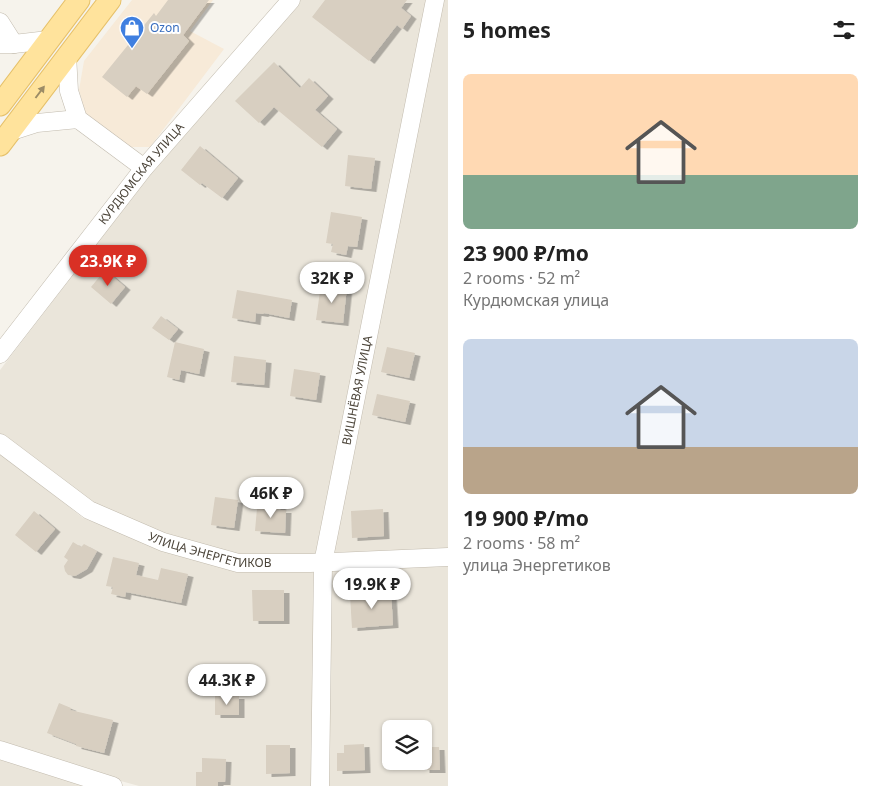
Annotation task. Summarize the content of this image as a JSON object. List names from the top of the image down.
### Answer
{
  "streets": {
    "street": ["КУРДЮМСКАЯ УЛИЦА", "ВИШНЁВАЯ УЛИЦА", "УЛИЦА ЭНЕРГЕТИКОВ"]
  },
  "crossings": [
    ["ВИШНЁВАЯ УЛИЦА", "УЛИЦА ЭНЕРГЕТИКОВ"]
  ],
  "places": {
    "shop": ["Ozon"]
  },
  "page": {
    "heading": "5 homes",
    "list": [
      {
        "name": "23 900 ₽/mo",
        "note": "2 rooms · 52 m² · Курдюмская улица"
      },
      {
        "name": "19 900 ₽/mo",
        "note": "2 rooms · 58 m² · улица Энергетиков"
      }
    ],
    "price": [
      "23.9K ₽",
      "32K ₽",
      "46K ₽",
      "19.9K ₽",
      "44.3K ₽"
    ]
  }
}
